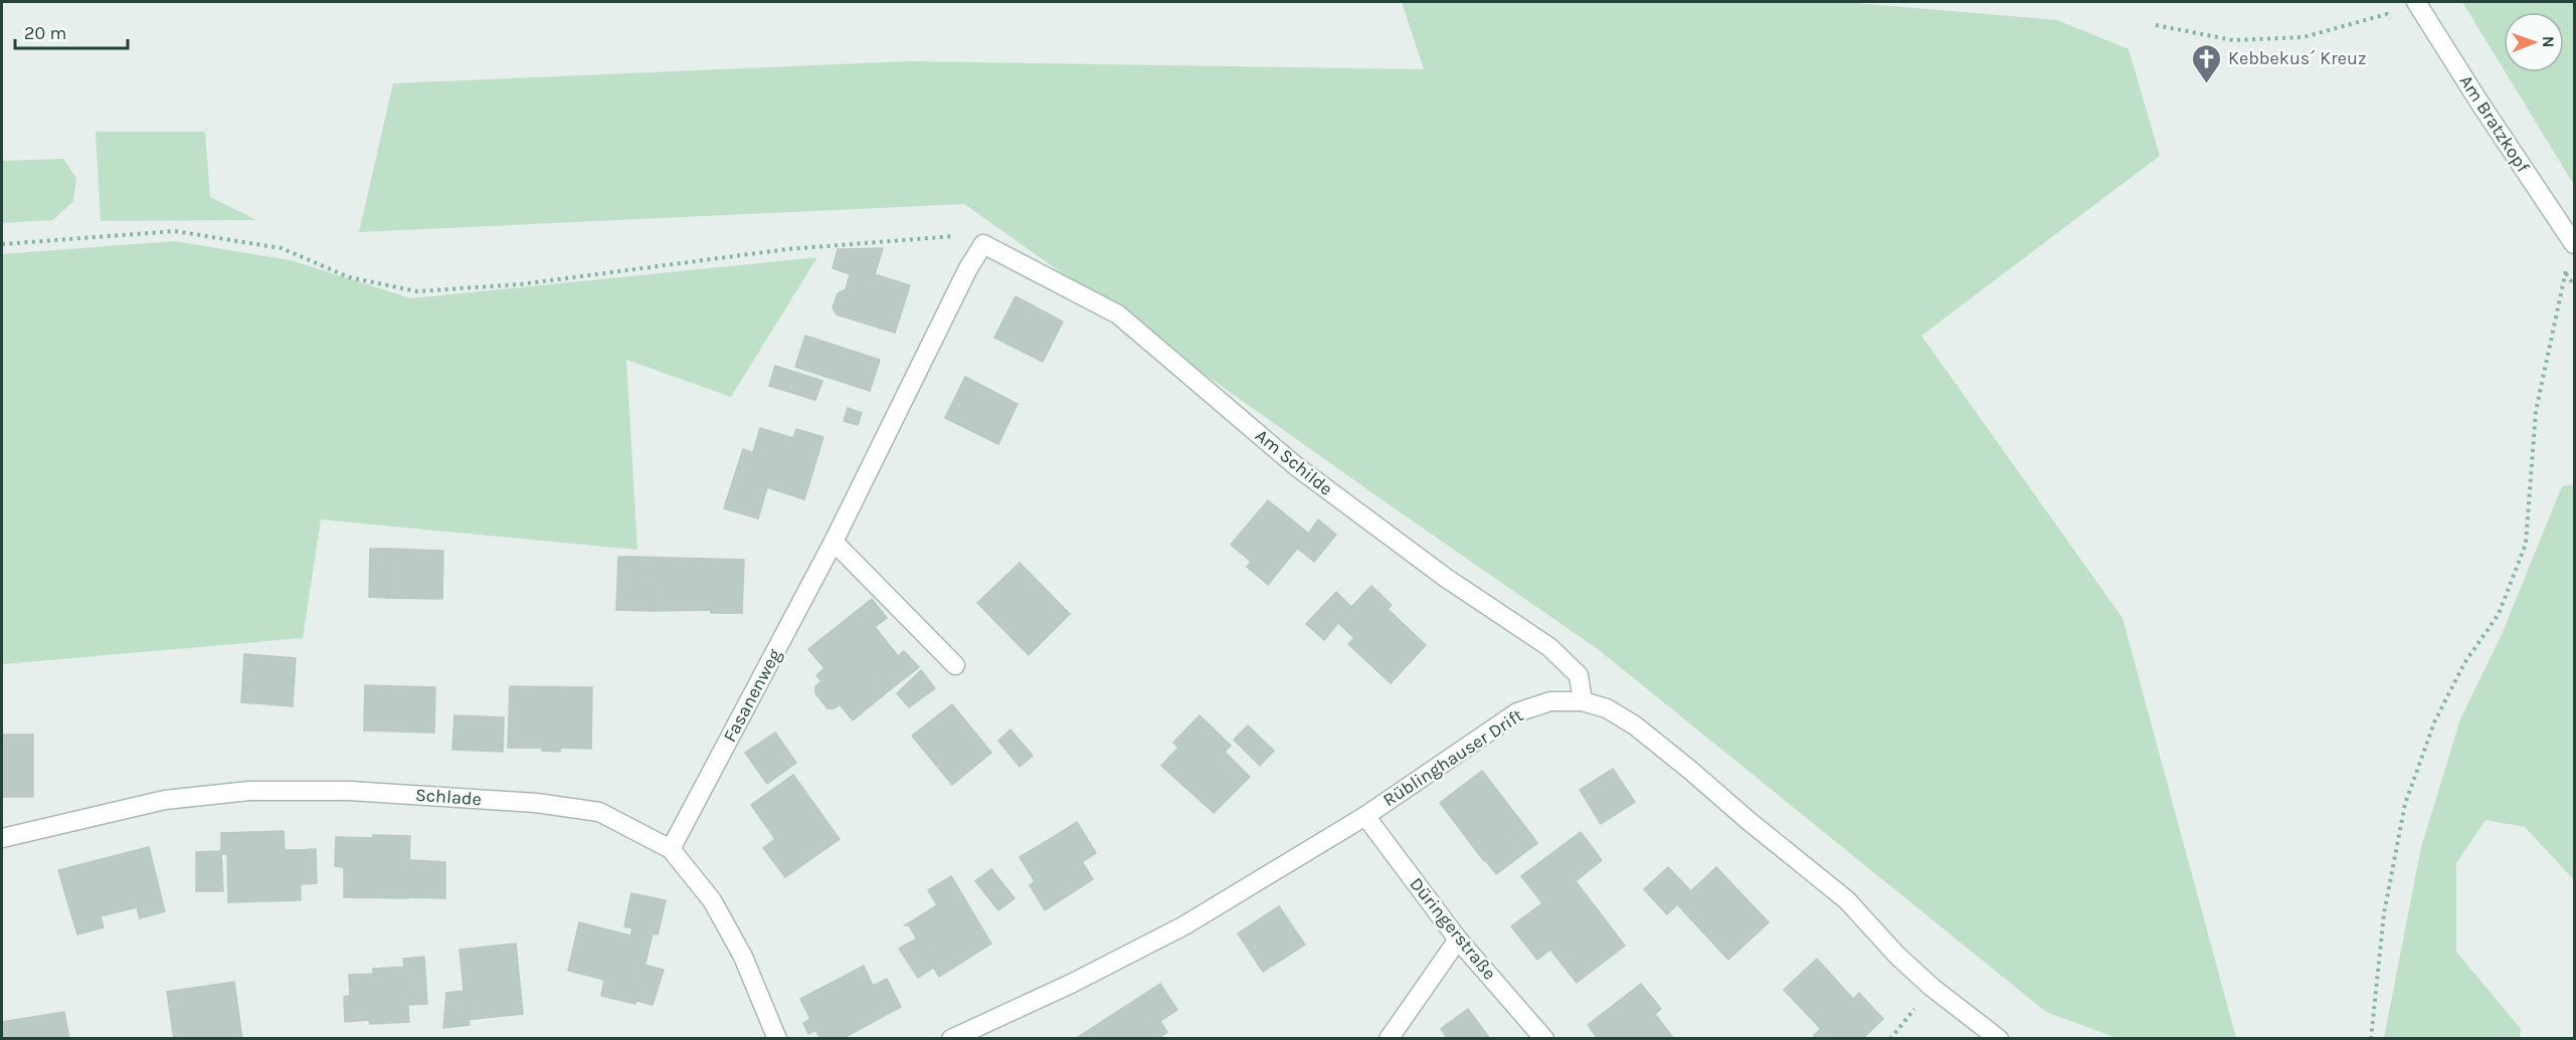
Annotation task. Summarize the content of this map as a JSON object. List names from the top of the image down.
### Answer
{
  "streets": {
    "street": [
      "Am Bratzkopf",
      "Am Schilde",
      "Fasanenweg",
      "Rüblinghauser Drift",
      "Schlade",
      "Düringerstraße"
    ]
  },
  "crossings": [
    ["Am Schilde", "Fasanenweg"],
    ["Am Schilde", "Rüblinghauser Drift"],
    ["Fasanenweg", "Schlade"],
    ["Rüblinghauser Drift", "Düringerstraße"]
  ],
  "places": {
    "church": ["Kebbekus´ Kreuz"]
  },
  "scale_bar": "20 m",
  "north": "right"
}
